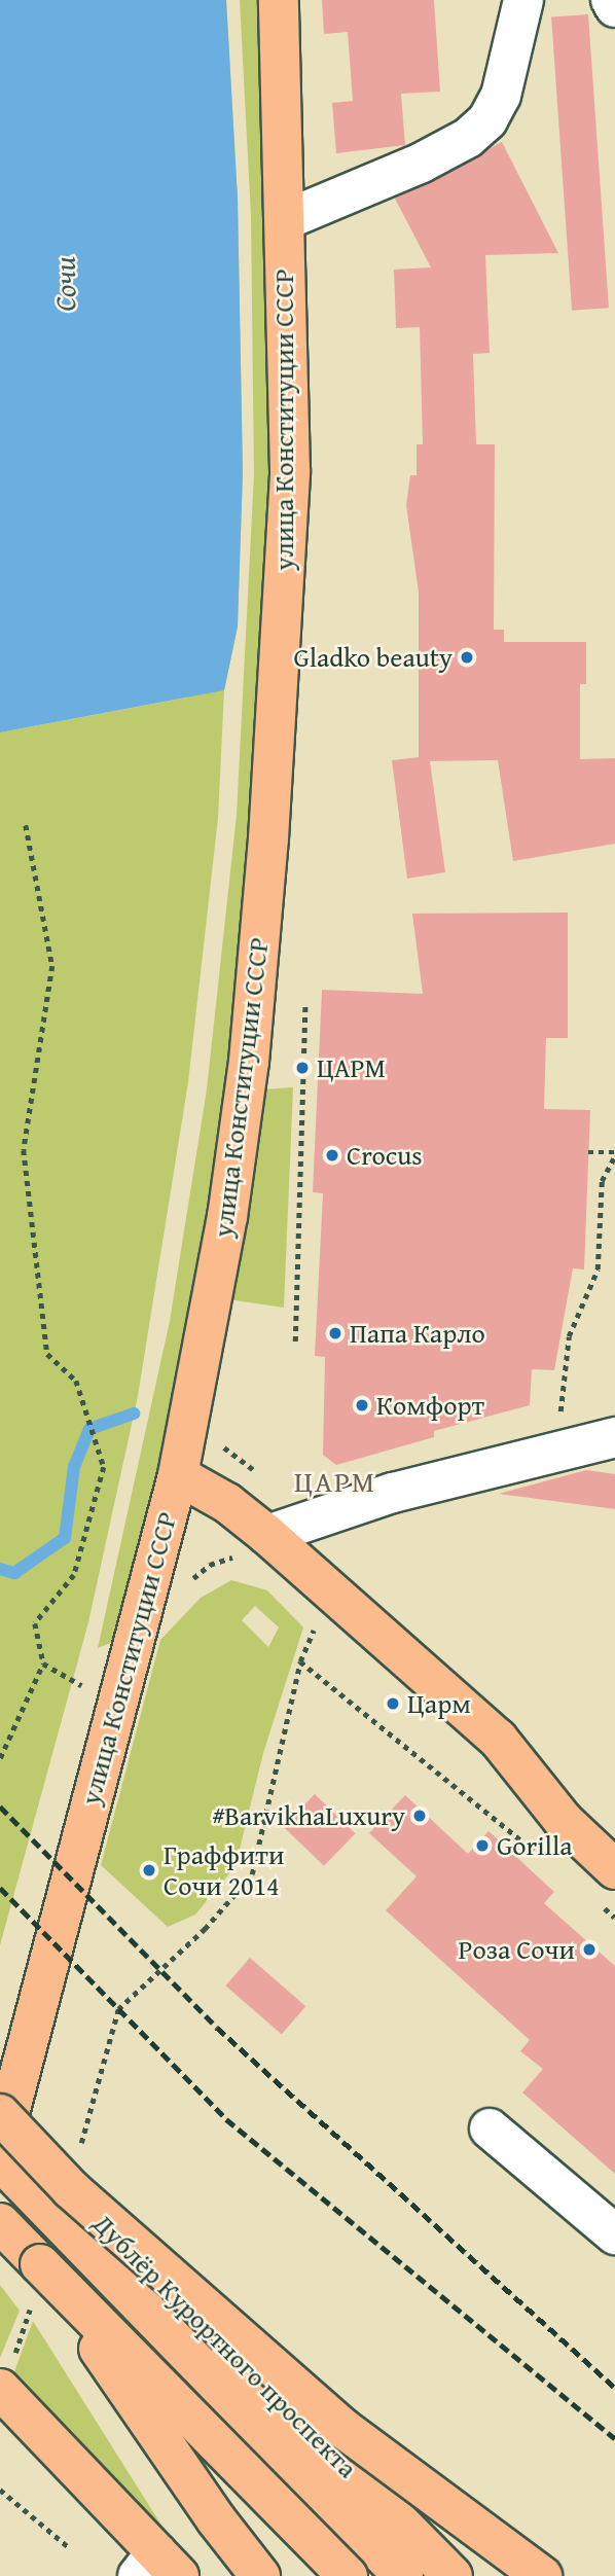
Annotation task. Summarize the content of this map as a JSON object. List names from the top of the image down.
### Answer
{
  "streets": {
    "main road": ["улица Конституции СССР", "Дублёр Курортного проспекта"]
  },
  "districts": ["ЦАРМ"],
  "water": ["Сочи"],
  "places": [
    "Gladko beauty",
    "ЦАРМ",
    "Crocus",
    "Папа Карло",
    "Комфорт",
    "Царм",
    "#BarvikhaLuxury",
    "Gorilla",
    "Граффити Сочи 2014",
    "Роза Сочи"
  ]
}
